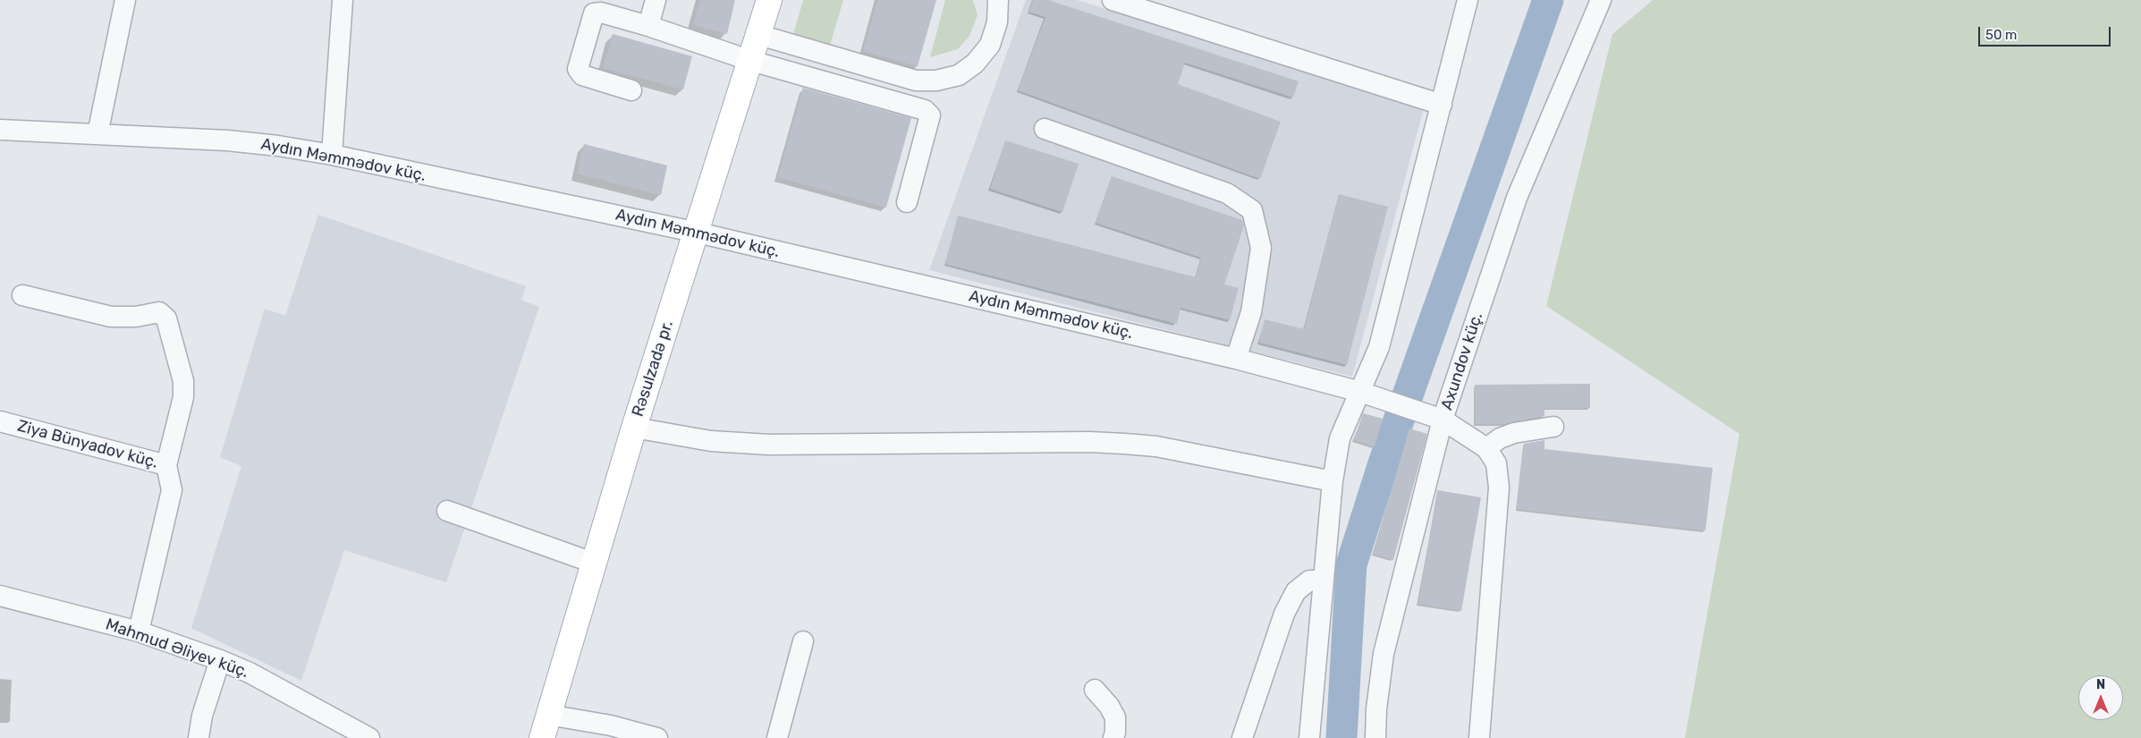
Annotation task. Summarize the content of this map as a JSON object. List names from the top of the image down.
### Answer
{
  "streets": {
    "main road": ["Rəsulzadə pr."],
    "street": [
      "Aydın Məmmədov küç.",
      "Axundov küç.",
      "Ziya Bünyadov küç.",
      "Mahmud Əliyev küç."
    ]
  },
  "crossings": [
    ["Aydın Məmmədov küç.", "Axundov küç."],
    ["Aydın Məmmədov küç.", "Rəsulzadə pr."],
    ["Ziya Bünyadov küç.", "Mahmud Əliyev küç."]
  ],
  "scale_bar": "50 m",
  "north": "top"
}
